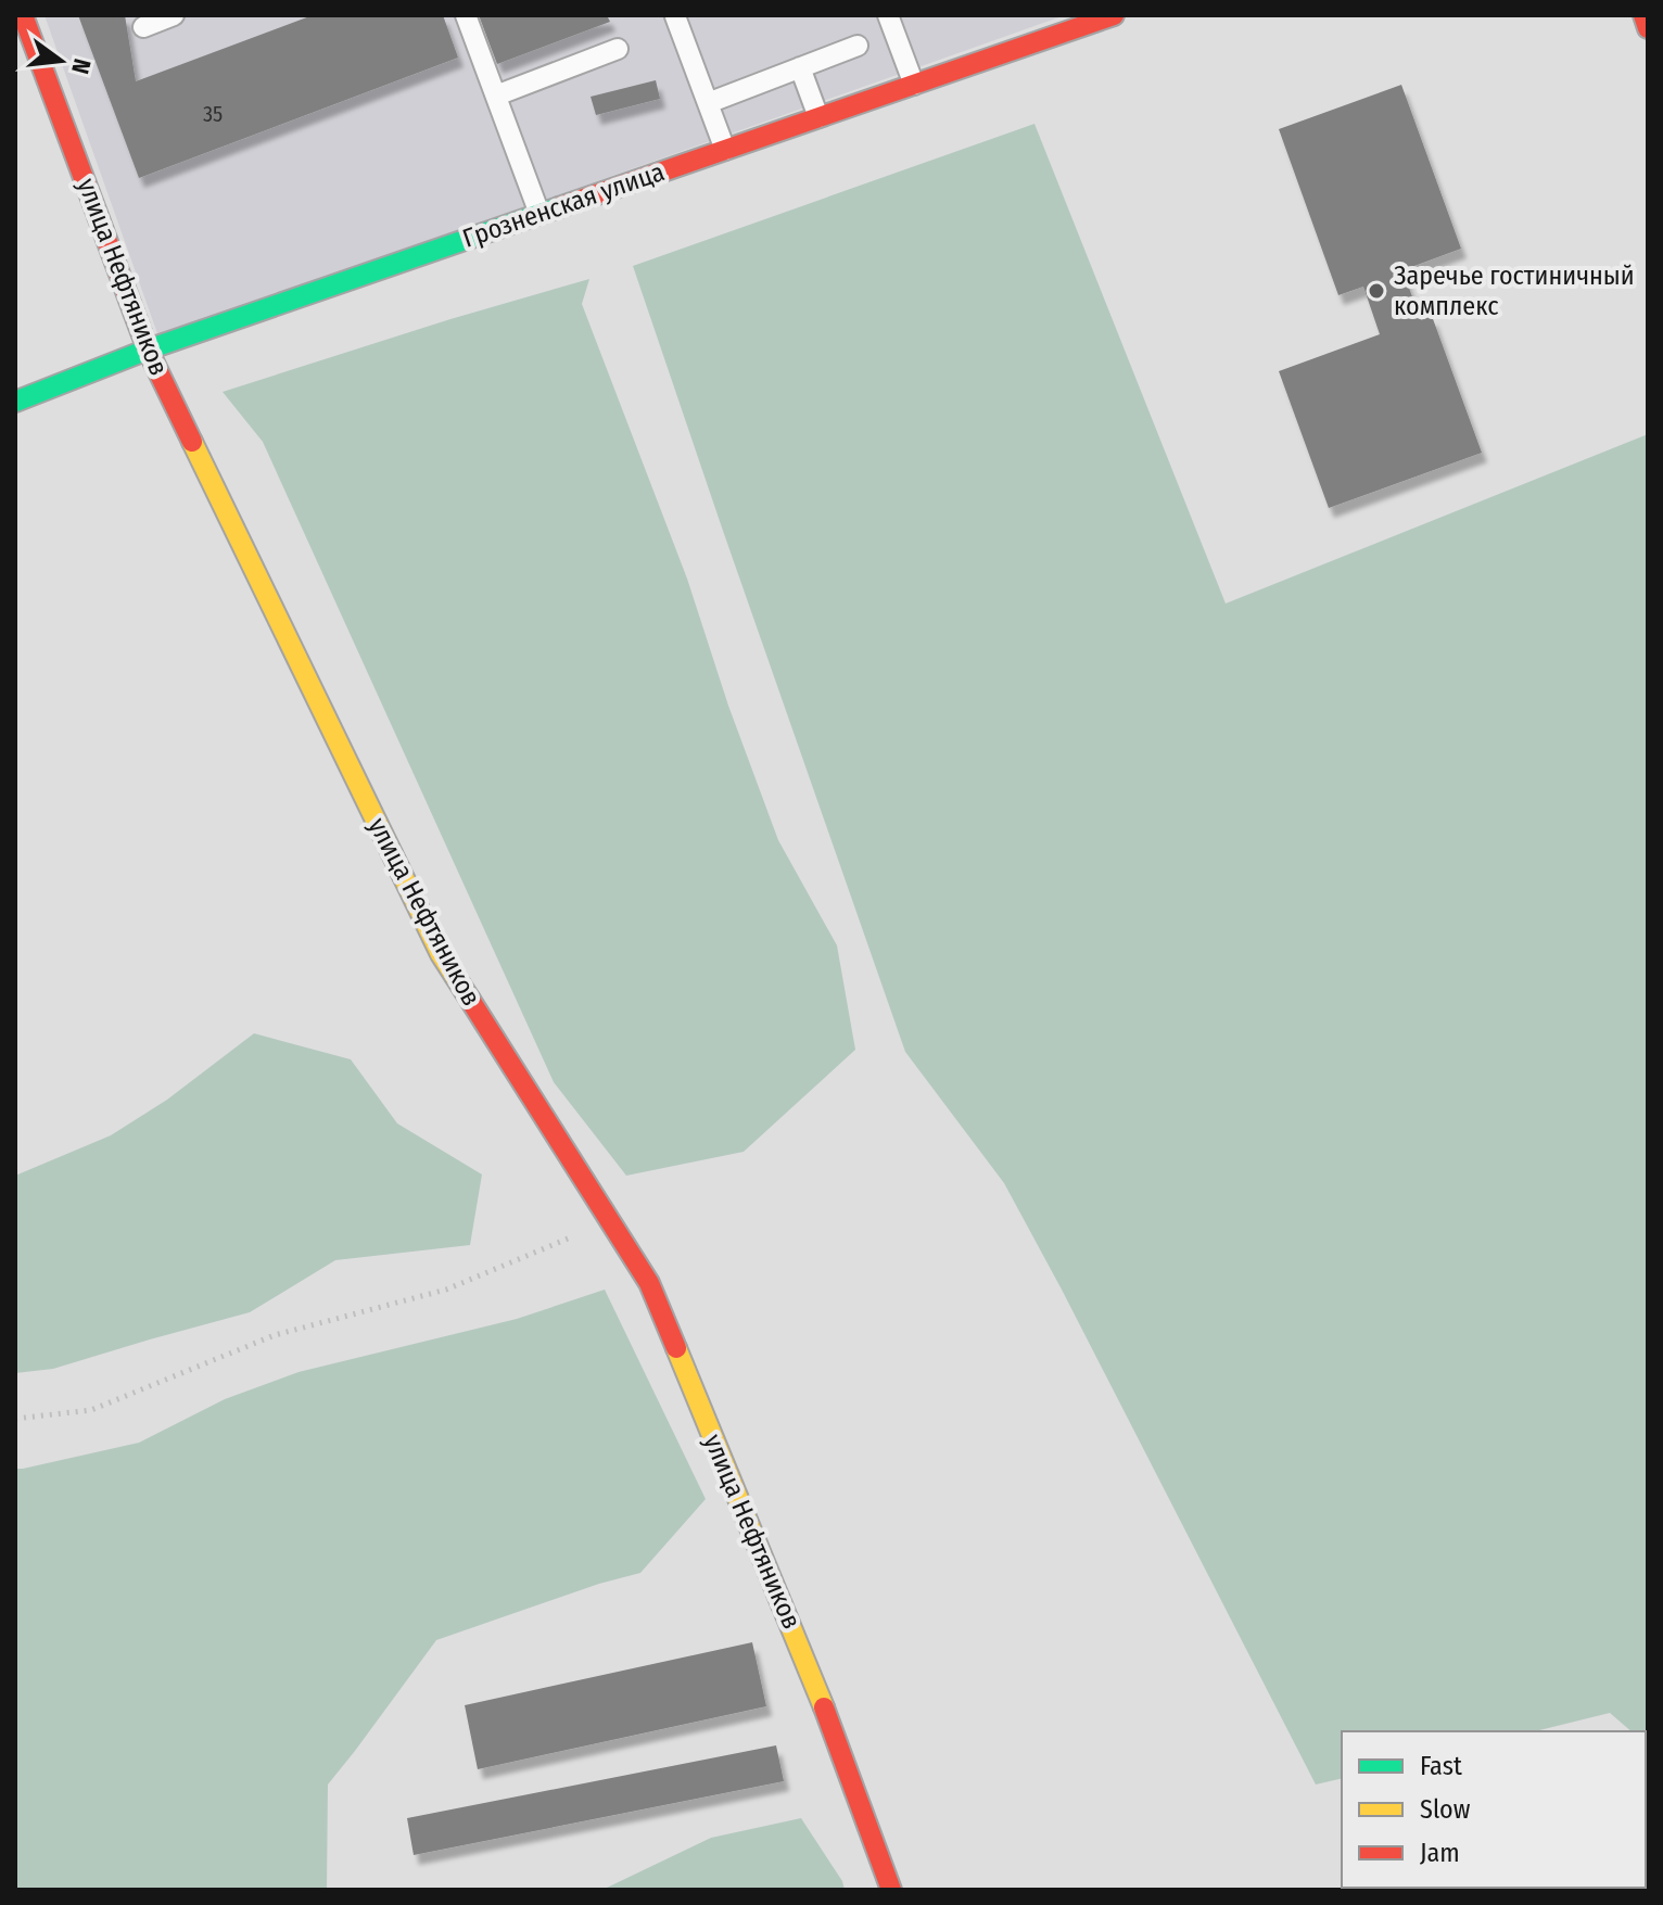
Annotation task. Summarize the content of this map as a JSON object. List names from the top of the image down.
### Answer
{
  "streets": {
    "street": ["Грозненская улица", "улица Нефтяников"]
  },
  "crossings": [
    ["Грозненская улица", "улица Нефтяников"]
  ],
  "places": ["Заречье гостиничный комплекс"],
  "house_numbers": ["35"],
  "legend": ["Fast", "Slow", "Jam"],
  "north": "right"
}
